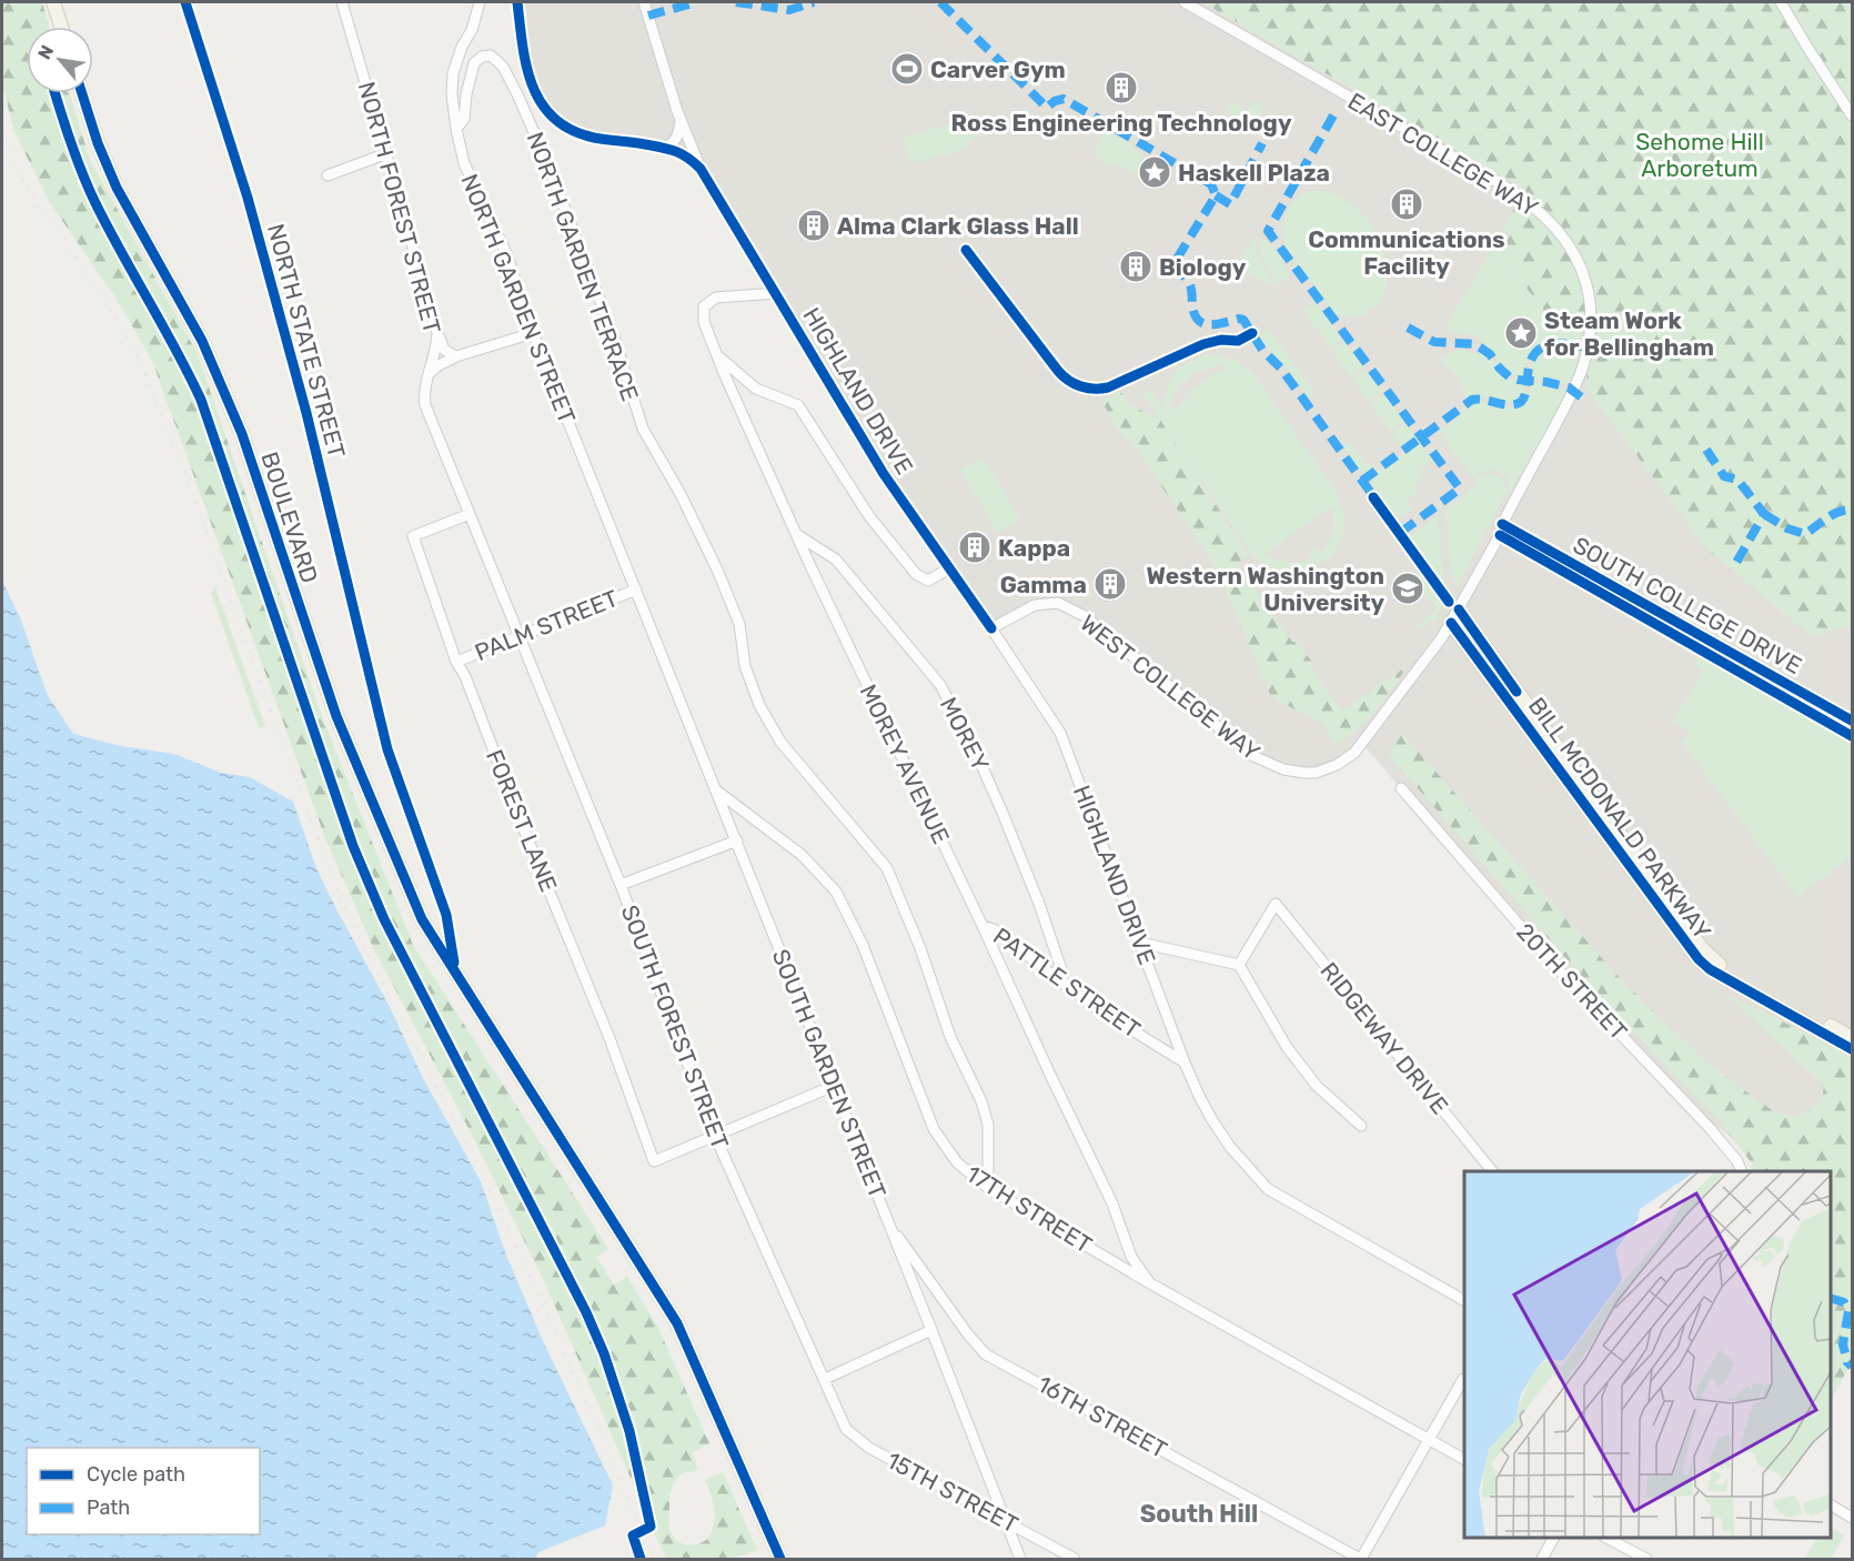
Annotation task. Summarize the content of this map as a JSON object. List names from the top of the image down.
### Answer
{
  "streets": {
    "main road": ["BOULEVARD", "BILL MCDONALD PARKWAY"],
    "street": [
      "EAST COLLEGE WAY",
      "NORTH FOREST STREET",
      "NORTH GARDEN TERRACE",
      "NORTH GARDEN STREET",
      "NORTH STATE STREET",
      "HIGHLAND DRIVE",
      "SOUTH COLLEGE DRIVE",
      "PALM STREET",
      "WEST COLLEGE WAY",
      "MOREY",
      "MOREY AVENUE",
      "FOREST LANE",
      "20TH STREET",
      "PATTLE STREET",
      "SOUTH FOREST STREET",
      "RIDGEWAY DRIVE",
      "SOUTH GARDEN STREET",
      "17TH STREET",
      "16TH STREET",
      "15TH STREET"
    ]
  },
  "crossings": [
    ["EAST COLLEGE WAY", "SOUTH COLLEGE DRIVE"],
    ["EAST COLLEGE WAY", "WEST COLLEGE WAY"],
    ["NORTH FOREST STREET", "PALM STREET"],
    ["NORTH FOREST STREET", "FOREST LANE"],
    ["NORTH FOREST STREET", "SOUTH FOREST STREET"],
    ["NORTH GARDEN TERRACE", "NORTH GARDEN STREET"],
    ["NORTH GARDEN TERRACE", "17TH STREET"],
    ["NORTH GARDEN STREET", "PALM STREET"],
    ["NORTH GARDEN STREET", "SOUTH GARDEN STREET"],
    ["NORTH STATE STREET", "BOULEVARD"],
    ["HIGHLAND DRIVE", "WEST COLLEGE WAY"],
    ["HIGHLAND DRIVE", "MOREY AVENUE"],
    ["HIGHLAND DRIVE", "PATTLE STREET"],
    ["SOUTH COLLEGE DRIVE", "WEST COLLEGE WAY"],
    ["PALM STREET", "FOREST LANE"],
    ["PALM STREET", "SOUTH FOREST STREET"],
    ["PALM STREET", "SOUTH GARDEN STREET"],
    ["WEST COLLEGE WAY", "BILL MCDONALD PARKWAY"],
    ["MOREY", "MOREY AVENUE"],
    ["MOREY", "PATTLE STREET"],
    ["MOREY AVENUE", "PATTLE STREET"],
    ["MOREY AVENUE", "17TH STREET"],
    ["FOREST LANE", "SOUTH FOREST STREET"],
    ["SOUTH FOREST STREET", "15TH STREET"],
    ["SOUTH GARDEN STREET", "17TH STREET"],
    ["SOUTH GARDEN STREET", "16TH STREET"],
    ["SOUTH GARDEN STREET", "15TH STREET"]
  ],
  "districts": ["South Hill"],
  "parks": ["Sehome Hill Arboretum"],
  "places": {
    "sports": ["Carver Gym"],
    "building": [
      "Ross Engineering Technology",
      "Communications Facility",
      "Alma Clark Glass Hall",
      "Biology",
      "Kappa",
      "Gamma"
    ],
    "place": ["Haskell Plaza", "Steam Work for Bellingham"],
    "school or university": ["Western Washington University"]
  },
  "legend": ["Cycle path", "Path"],
  "north": "top left"
}
